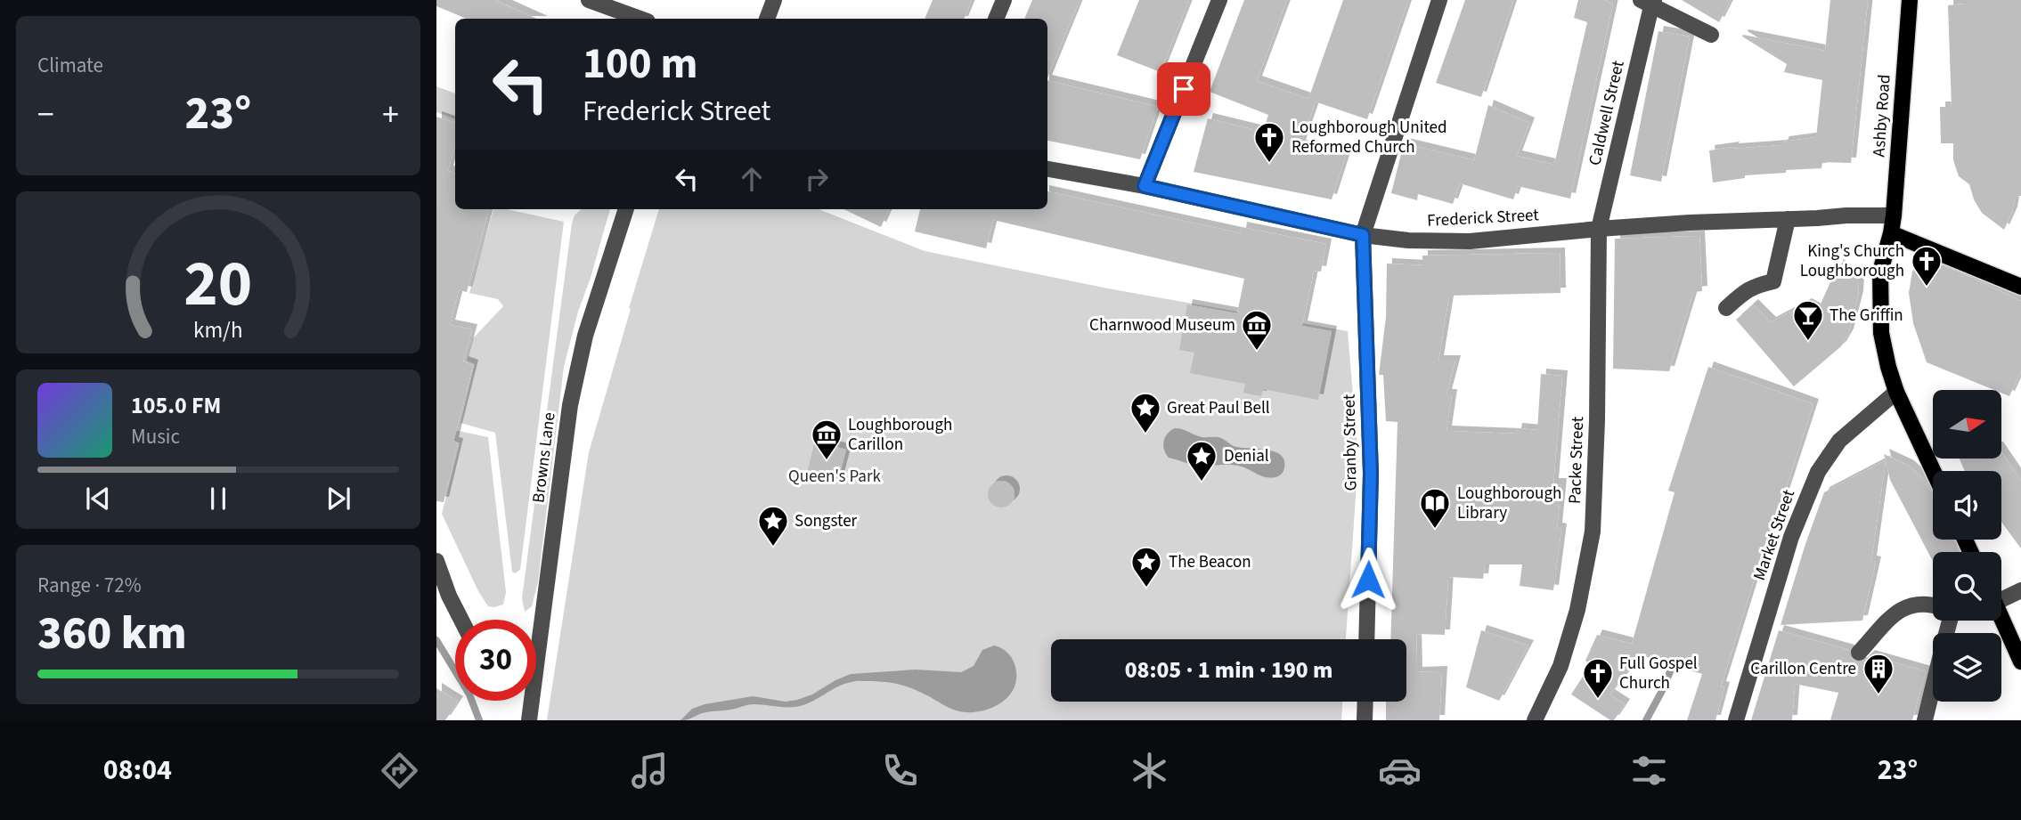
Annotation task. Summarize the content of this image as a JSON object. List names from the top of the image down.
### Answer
{
  "streets": {
    "main road": ["Ashby Road"],
    "street": [
      "Caldwell Street",
      "Frederick Street",
      "Granby Street",
      "Browns Lane",
      "Packe Street",
      "Market Street"
    ]
  },
  "crossings": [
    ["Caldwell Street", "Frederick Street"],
    ["Caldwell Street", "Packe Street"],
    ["Ashby Road", "Frederick Street"],
    ["Ashby Road", "Market Street"],
    ["Frederick Street", "Granby Street"],
    ["Frederick Street", "Packe Street"]
  ],
  "parks": ["Queen's Park"],
  "places": {
    "church": ["Loughborough United Reformed Church", "King's Church Loughborough", "Full Gospel Church"],
    "bar": ["The Griffin"],
    "museum": ["Charnwood Museum", "Loughborough Carillon"],
    "place": [
      "Great Paul Bell",
      "Denial",
      "Songster",
      "The Beacon"
    ],
    "library": ["Loughborough Library"],
    "building": ["Carillon Centre"]
  },
  "north": "right",
  "page": {
    "tile": [
      "Climate",
      ["Range · 72%", "360 km"]
    ],
    "turn": ["100 m", "Frederick Street"],
    "heat": ["−", "23°", "+"],
    "song": ["105.0 FM", "Music"],
    "limit": "30",
    "trip": "08:05 · 1 min · 190 m",
    "tabs": ["08:04", "23°"],
    "gauge": ["20", "km/h"]
  }
}
